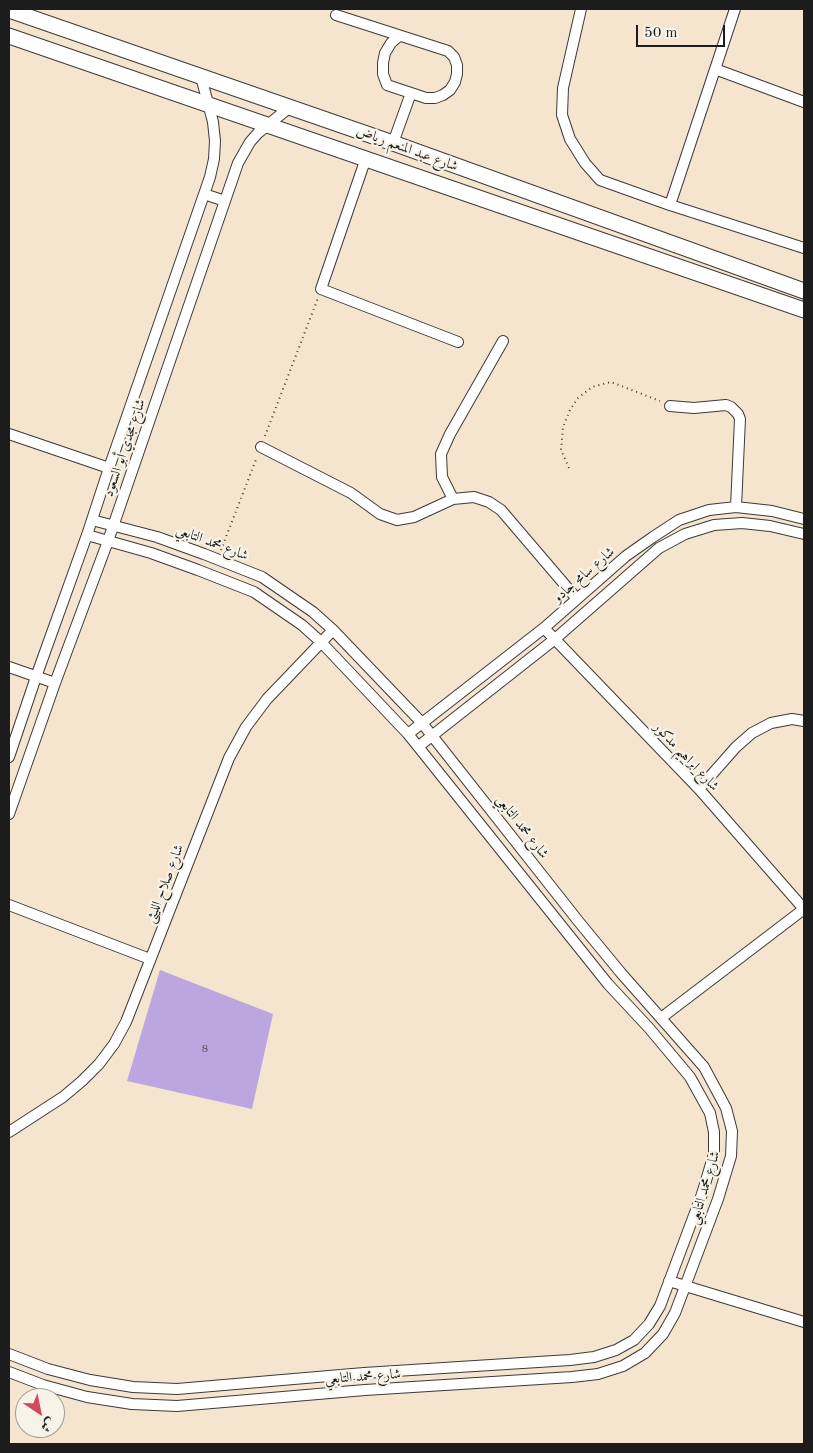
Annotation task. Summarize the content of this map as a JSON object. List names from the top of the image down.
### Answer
{
  "streets": {
    "street": [
      "شارع عبد المنعم رياض",
      "شارع مجدي أبو السعود",
      "شارع محمد التابعي",
      "شارع سامح جادو",
      "شارع ابراهيم مدكور",
      "شارع صلاح الليثى"
    ]
  },
  "crossings": [
    ["شارع عبد المنعم رياض", "شارع مجدي أبو السعود"],
    ["شارع مجدي أبو السعود", "شارع محمد التابعي"],
    ["شارع محمد التابعي", "شارع سامح جادو"],
    ["شارع محمد التابعي", "شارع صلاح الليثى"],
    ["شارع سامح جادو", "شارع ابراهيم مدكور"]
  ],
  "house_numbers": ["8"],
  "scale_bar": "50 m",
  "north": "bottom right"
}
